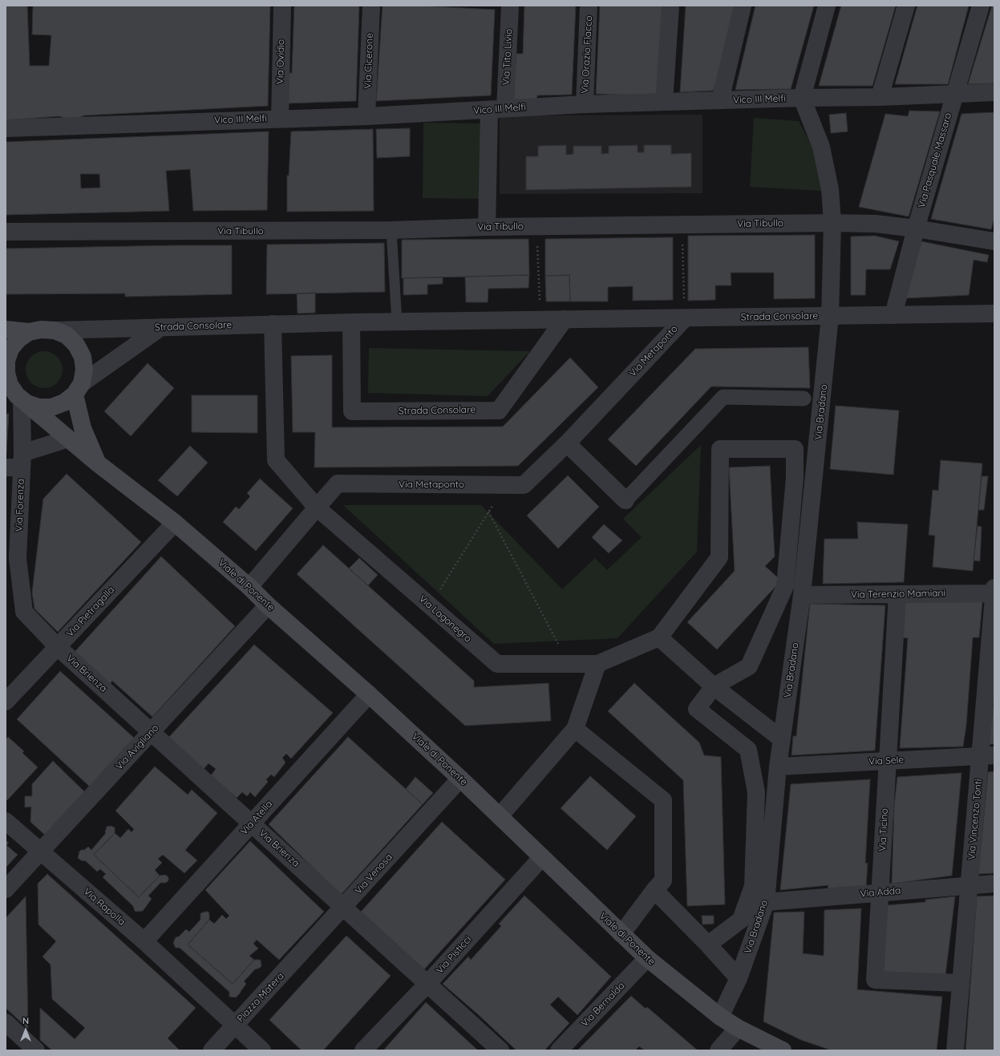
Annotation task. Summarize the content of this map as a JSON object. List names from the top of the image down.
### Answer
{
  "streets": {
    "main road": ["Viale di Ponente"],
    "street": [
      "Via Orazio Flacco",
      "Via Tito Livio",
      "Via Cicerone",
      "Via Ovidio",
      "Vico III Melfi",
      "Via Pasquale Massaro",
      "Via Tibullo",
      "Strada Consolare",
      "Via Metaponto",
      "Via Bradano",
      "Via Forenza",
      "Via Terenzio Mamiani",
      "Via Pietragalla",
      "Via Lagonegro",
      "Via Brienza",
      "Via Avigliano",
      "Via Sele",
      "Via Atella",
      "Via Vincenzo Tonti",
      "Via Ticino",
      "Via Venosa",
      "Via Adda",
      "Via Rapolla",
      "Via Pisticci",
      "Piazza Matera",
      "Via Bernalda"
    ]
  },
  "crossings": [
    ["Via Orazio Flacco", "Vico III Melfi"],
    ["Via Tito Livio", "Vico III Melfi"],
    ["Via Tito Livio", "Via Tibullo"],
    ["Via Cicerone", "Vico III Melfi"],
    ["Via Ovidio", "Vico III Melfi"],
    ["Vico III Melfi", "Via Pasquale Massaro"],
    ["Vico III Melfi", "Via Bradano"],
    ["Via Pasquale Massaro", "Via Tibullo"],
    ["Via Pasquale Massaro", "Strada Consolare"],
    ["Via Tibullo", "Via Bradano"],
    ["Strada Consolare", "Via Metaponto"],
    ["Strada Consolare", "Via Bradano"],
    ["Strada Consolare", "Via Forenza"],
    ["Strada Consolare", "Viale di Ponente"],
    ["Via Metaponto", "Viale di Ponente"],
    ["Via Metaponto", "Via Lagonegro"],
    ["Via Bradano", "Viale di Ponente"],
    ["Via Bradano", "Via Terenzio Mamiani"],
    ["Via Bradano", "Via Sele"],
    ["Via Bradano", "Via Adda"],
    ["Via Forenza", "Viale di Ponente"],
    ["Via Forenza", "Via Pietragalla"],
    ["Via Forenza", "Via Brienza"],
    ["Viale di Ponente", "Via Pietragalla"],
    ["Viale di Ponente", "Via Avigliano"],
    ["Viale di Ponente", "Via Atella"],
    ["Viale di Ponente", "Via Venosa"],
    ["Viale di Ponente", "Via Pisticci"],
    ["Viale di Ponente", "Via Bernalda"],
    ["Via Terenzio Mamiani", "Via Vincenzo Tonti"],
    ["Via Terenzio Mamiani", "Via Ticino"],
    ["Via Pietragalla", "Via Brienza"],
    ["Via Brienza", "Via Avigliano"],
    ["Via Brienza", "Via Atella"],
    ["Via Brienza", "Via Venosa"],
    ["Via Brienza", "Via Pisticci"],
    ["Via Avigliano", "Via Rapolla"],
    ["Via Sele", "Via Vincenzo Tonti"],
    ["Via Sele", "Via Ticino"],
    ["Via Atella", "Via Rapolla"],
    ["Via Vincenzo Tonti", "Via Ticino"],
    ["Via Vincenzo Tonti", "Via Adda"],
    ["Via Ticino", "Via Adda"],
    ["Via Venosa", "Piazza Matera"],
    ["Via Rapolla", "Piazza Matera"]
  ],
  "north": "top"
}
